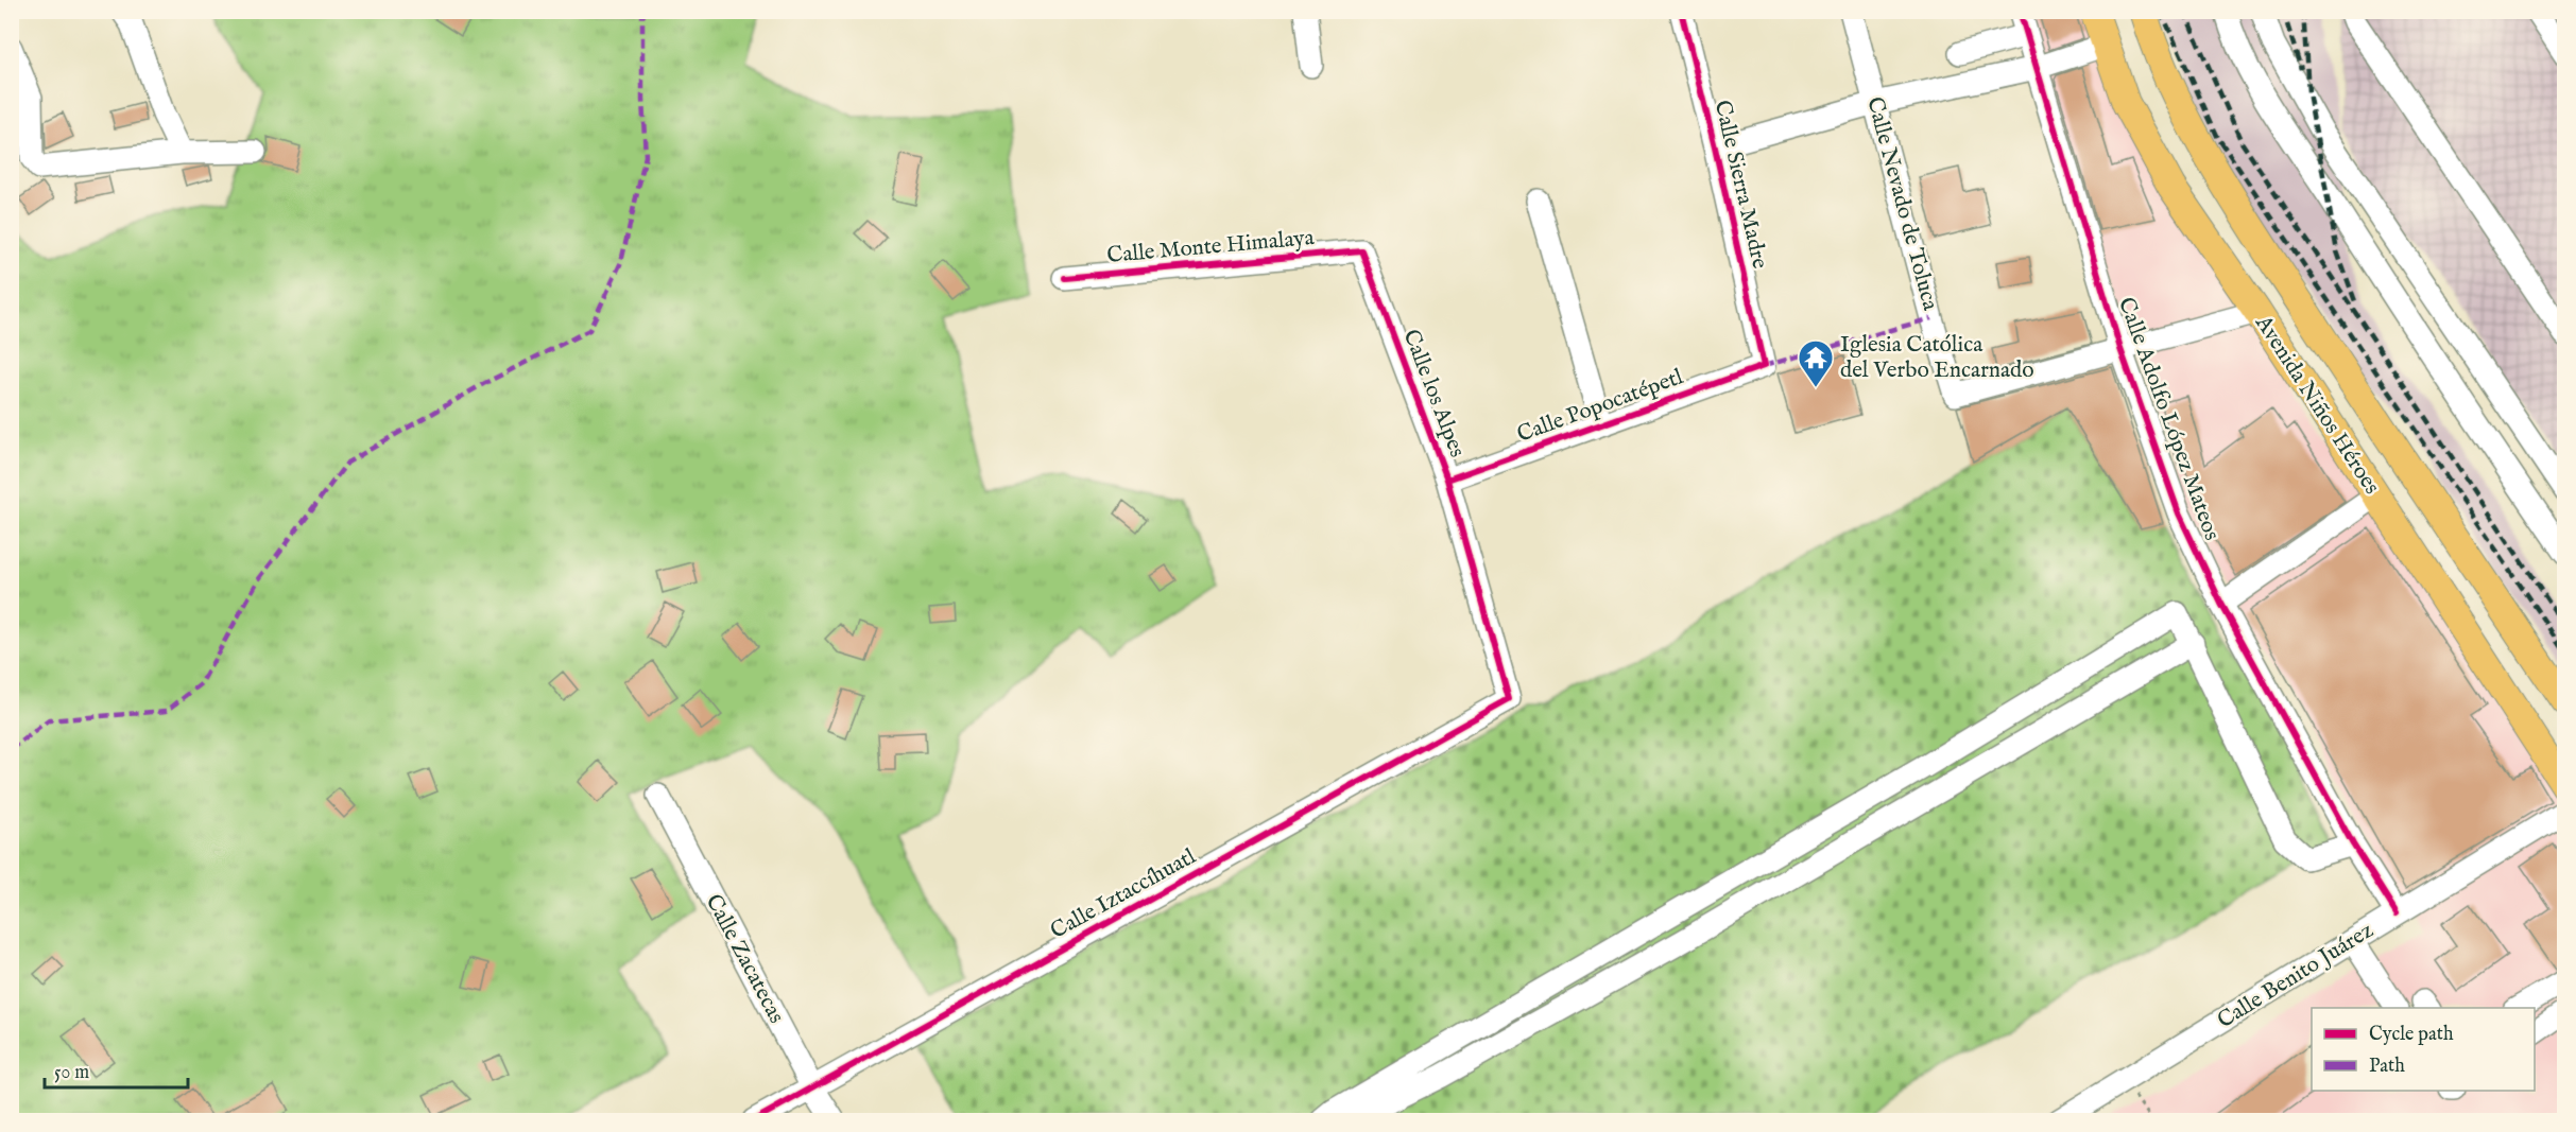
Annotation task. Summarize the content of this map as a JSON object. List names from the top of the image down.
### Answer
{
  "streets": {
    "main road": ["Avenida Niños Héroes"],
    "street": [
      "Calle Sierra Madre",
      "Calle Nevado de Toluca",
      "Calle Monte Himalaya",
      "Calle los Alpes",
      "Calle Popocatépetl",
      "Calle Adolfo López Mateos",
      "Calle Iztaccíhuatl",
      "Calle Zacatecas",
      "Calle Benito Juárez"
    ]
  },
  "crossings": [
    ["Calle Sierra Madre", "Calle Popocatépetl"],
    ["Calle Nevado de Toluca", "Calle Adolfo López Mateos"],
    ["Calle Monte Himalaya", "Calle los Alpes"],
    ["Calle los Alpes", "Calle Popocatépetl"],
    ["Calle los Alpes", "Calle Iztaccíhuatl"],
    ["Calle Adolfo López Mateos", "Calle Benito Juárez"],
    ["Calle Iztaccíhuatl", "Calle Zacatecas"]
  ],
  "places": {
    "temple": ["Iglesia Católica del Verbo Encarnado"]
  },
  "legend": ["Cycle path", "Path"],
  "scale_bar": "50 m"
}
